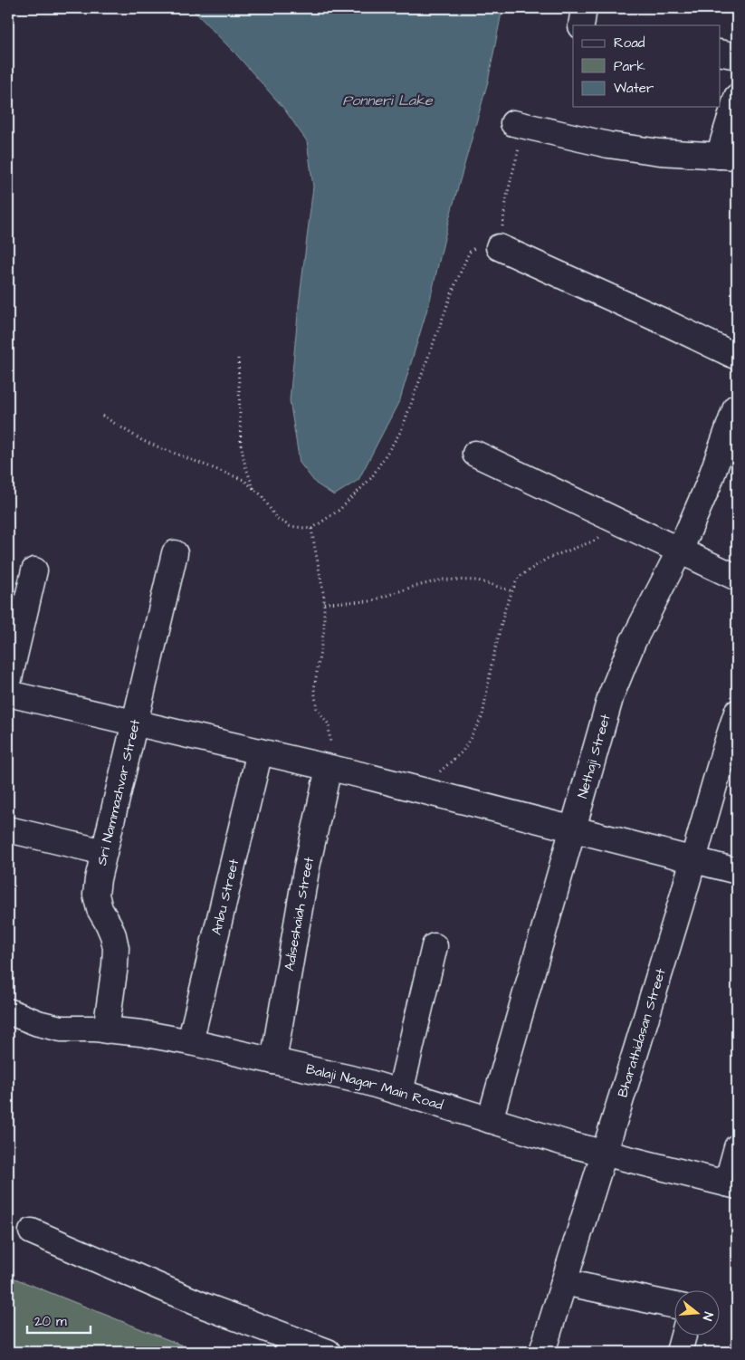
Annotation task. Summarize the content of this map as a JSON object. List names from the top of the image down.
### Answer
{
  "streets": {
    "street": [
      "Nethaji Street",
      "Sri Nammazhvar Street",
      "Anbu Street",
      "Adiseshaiah Street",
      "Bharathidasan Street",
      "Balaji Nagar Main Road"
    ]
  },
  "crossings": [
    ["Nethaji Street", "Balaji Nagar Main Road"],
    ["Sri Nammazhvar Street", "Balaji Nagar Main Road"],
    ["Anbu Street", "Balaji Nagar Main Road"],
    ["Adiseshaiah Street", "Balaji Nagar Main Road"],
    ["Bharathidasan Street", "Balaji Nagar Main Road"]
  ],
  "water": ["Ponneri Lake"],
  "legend": ["Road", "Park", "Water"],
  "scale_bar": "20 m",
  "north": "right"
}
